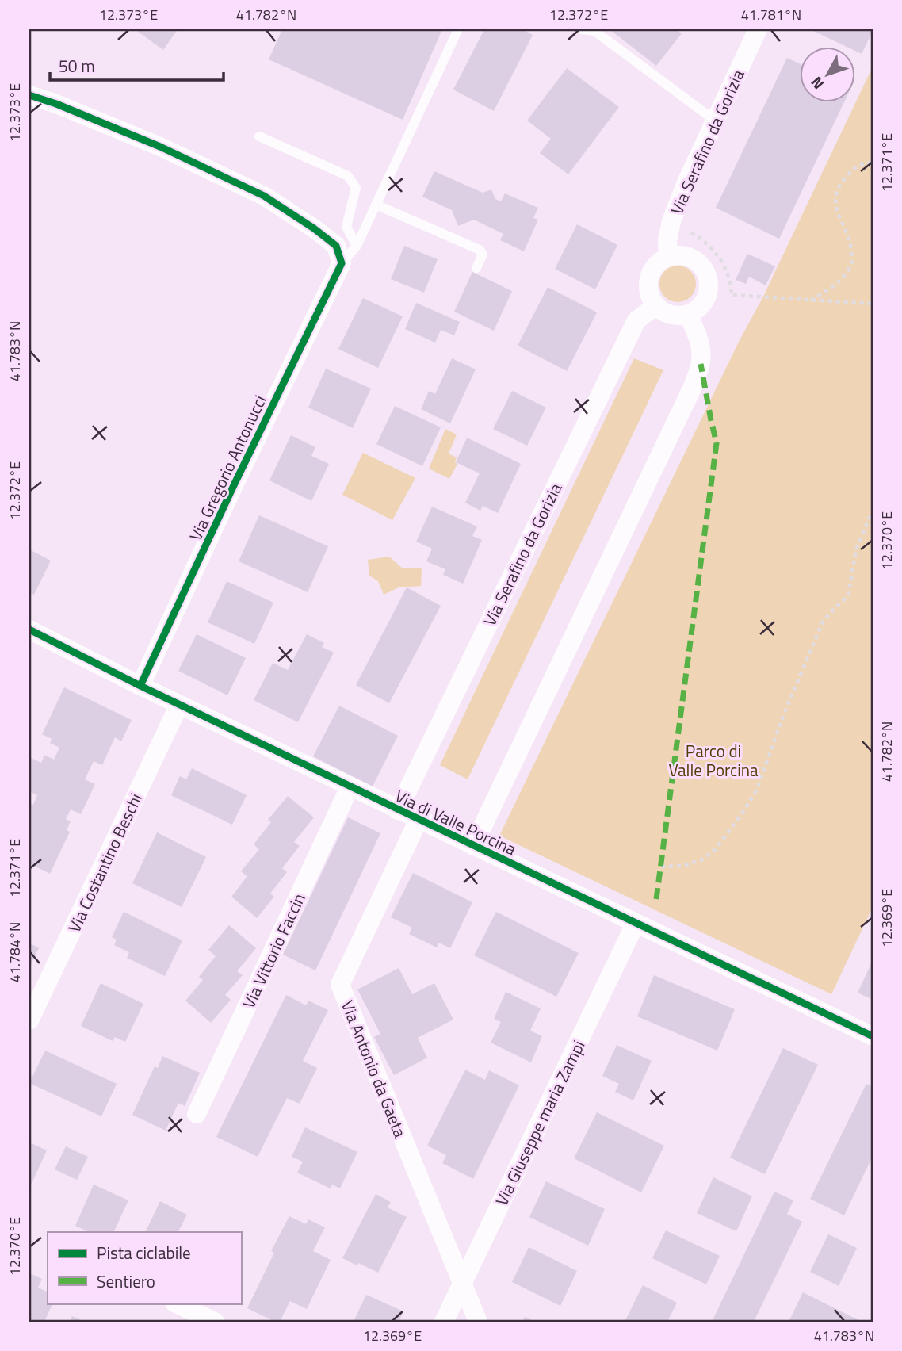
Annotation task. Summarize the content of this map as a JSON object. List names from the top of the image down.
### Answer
{
  "streets": {
    "street": [
      "Via Serafino da Gorizia",
      "Via Gregorio Antonucci",
      "Via di Valle Porcina",
      "Via Costantino Beschi",
      "Via Vittorio Faccin",
      "Via Antonio da Gaeta",
      "Via Giuseppe maria Zampi"
    ]
  },
  "crossings": [
    ["Via Serafino da Gorizia", "Via di Valle Porcina"],
    ["Via Gregorio Antonucci", "Via di Valle Porcina"],
    ["Via di Valle Porcina", "Via Costantino Beschi"],
    ["Via di Valle Porcina", "Via Vittorio Faccin"],
    ["Via di Valle Porcina", "Via Antonio da Gaeta"],
    ["Via di Valle Porcina", "Via Giuseppe maria Zampi"],
    ["Via Antonio da Gaeta", "Via Giuseppe maria Zampi"]
  ],
  "parks": ["Parco di Valle Porcina"],
  "legend": ["Pista ciclabile", "Sentiero"],
  "scale_bar": "50 m",
  "north": "bottom left",
  "coordinates": [
    "12.373°E",
    "41.782°N",
    "12.372°E",
    "41.781°N",
    "12.371°E",
    "41.783°N",
    "12.370°E",
    "12.369°E",
    "41.784°N"
  ]
}
